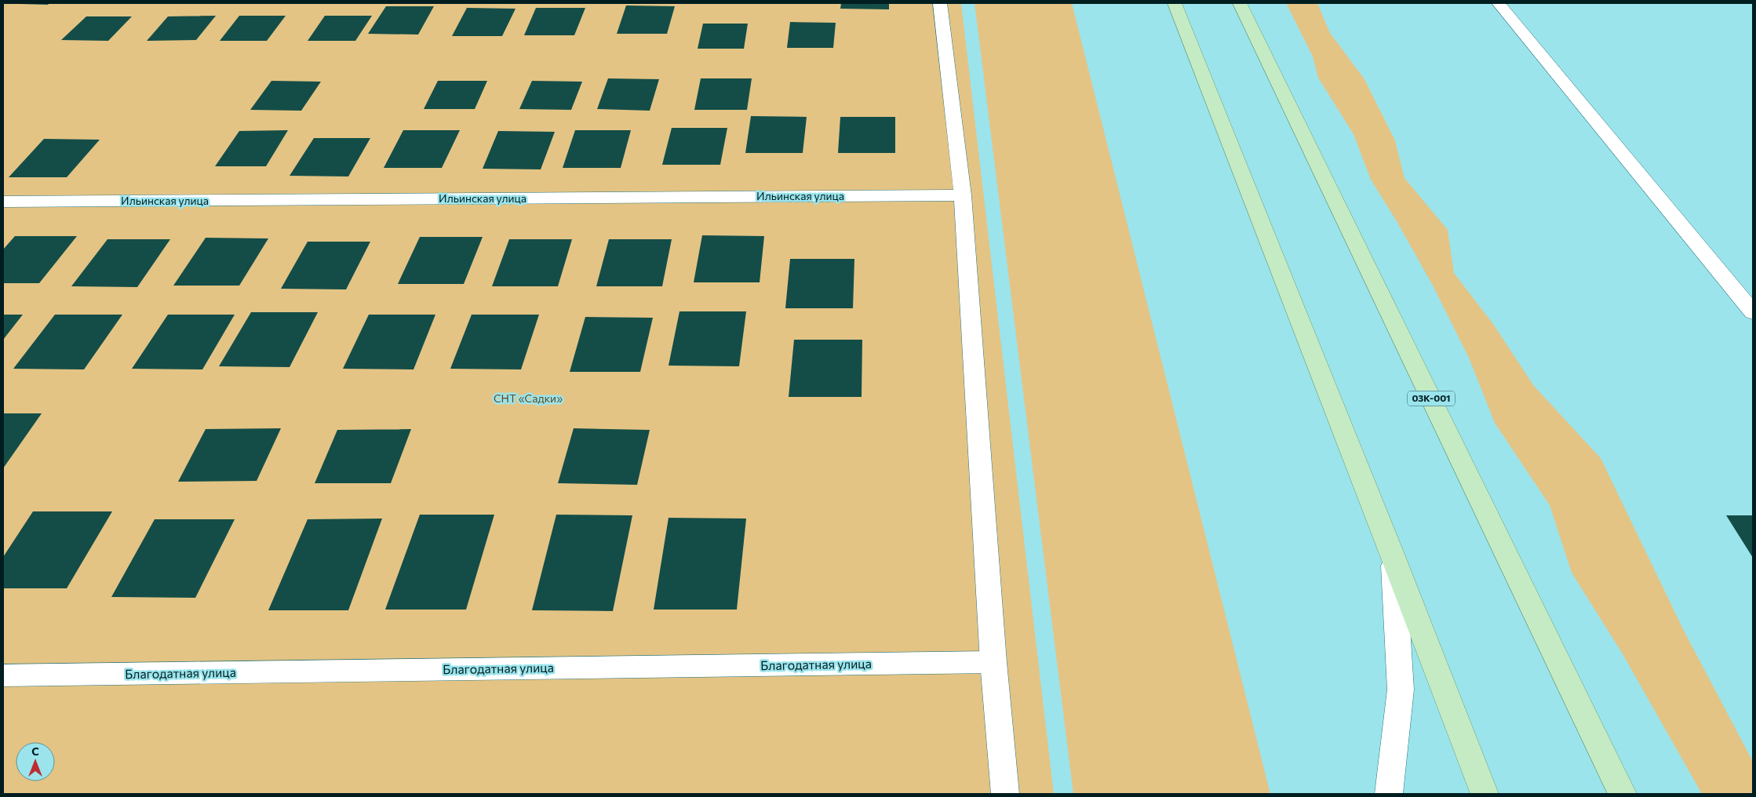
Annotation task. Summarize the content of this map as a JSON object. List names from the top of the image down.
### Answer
{
  "streets": {
    "main road": ["03К-001"],
    "street": ["Ильинская улица"],
    "lane": ["Благодатная улица"]
  },
  "parks": ["СНТ «Садки»"],
  "north": "top"
}
